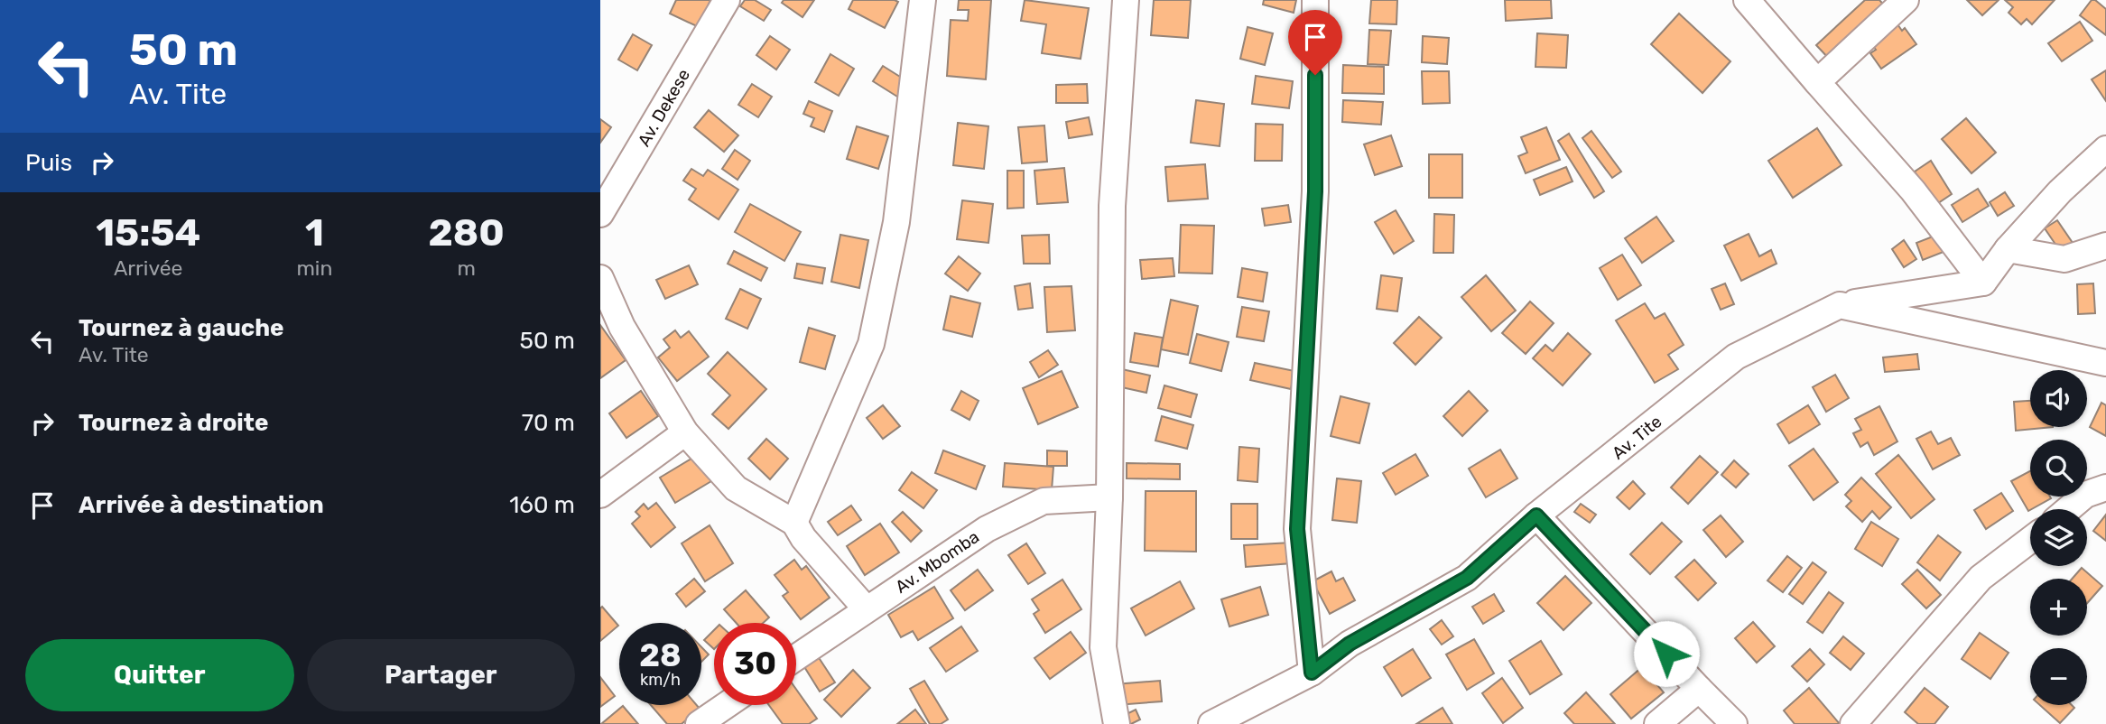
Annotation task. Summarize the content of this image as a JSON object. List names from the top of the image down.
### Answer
{
  "streets": {
    "street": ["Av. Dekese", "Av. Tite", "Av. Mbomba"]
  },
  "page": {
    "turn": ["50 m", "Av. Tite"],
    "then": "Puis",
    "eta": [
      "15:54",
      "Arrivée",
      "1",
      "min",
      "280",
      "m"
    ],
    "list": [
      {
        "name": "Tournez à gauche",
        "note": "Av. Tite",
        "value": "50 m"
      },
      {
        "name": "Tournez à droite",
        "value": "70 m"
      },
      {
        "name": "Arrivée à destination",
        "value": "160 m"
      }
    ],
    "map_buttons": ["+", "−"],
    "speed": "28 km/h",
    "limit": "30",
    "buttons": ["Quitter", "Partager"]
  }
}
